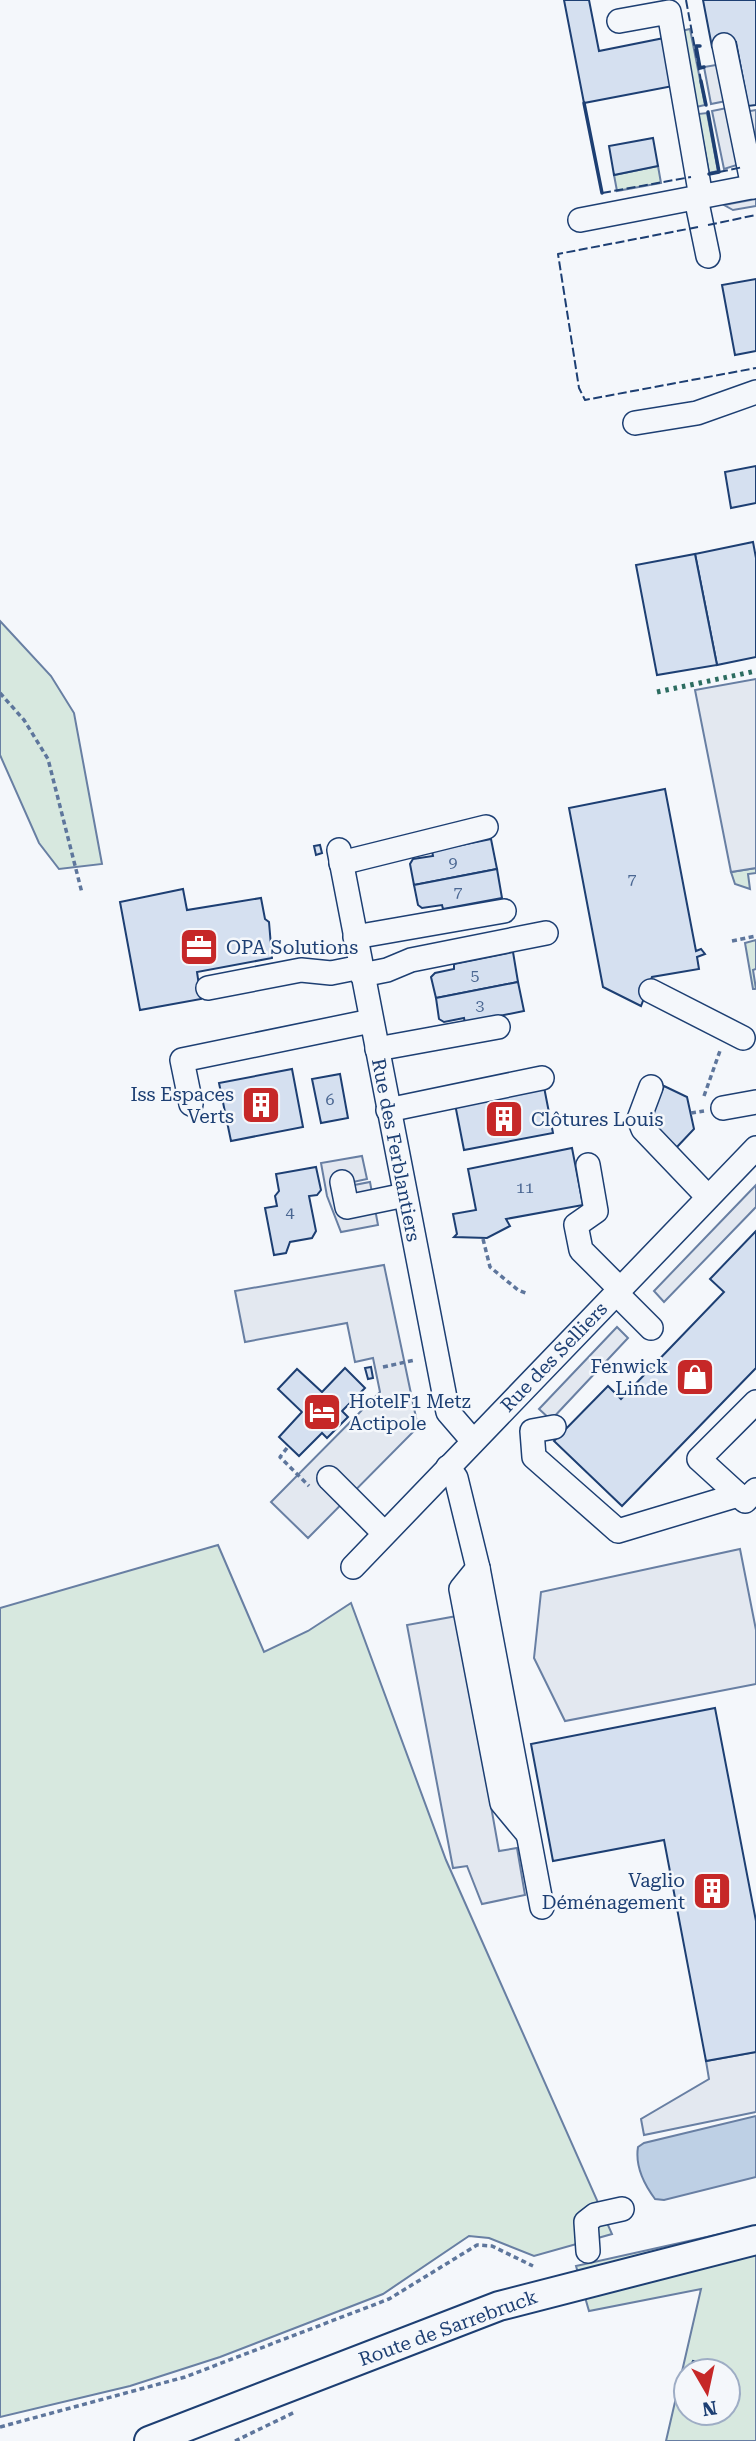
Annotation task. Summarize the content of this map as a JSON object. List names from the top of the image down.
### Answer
{
  "streets": {
    "main road": ["Route de Sarrebruck"],
    "street": ["Rue des Ferblantiers", "Rue des Selliers"]
  },
  "crossings": [
    ["Rue des Ferblantiers", "Rue des Selliers"]
  ],
  "places": {
    "office": ["OPA Solutions"],
    "building": ["Iss Espaces Verts", "Clôtures Louis", "Vaglio Déménagement"],
    "shop": ["Fenwick Linde"],
    "hotel": ["HotelF1 Metz Actipole"]
  },
  "house_numbers": [
    "9",
    "7",
    "7",
    "5",
    "3",
    "6",
    "11",
    "4"
  ],
  "north": "bottom"
}
